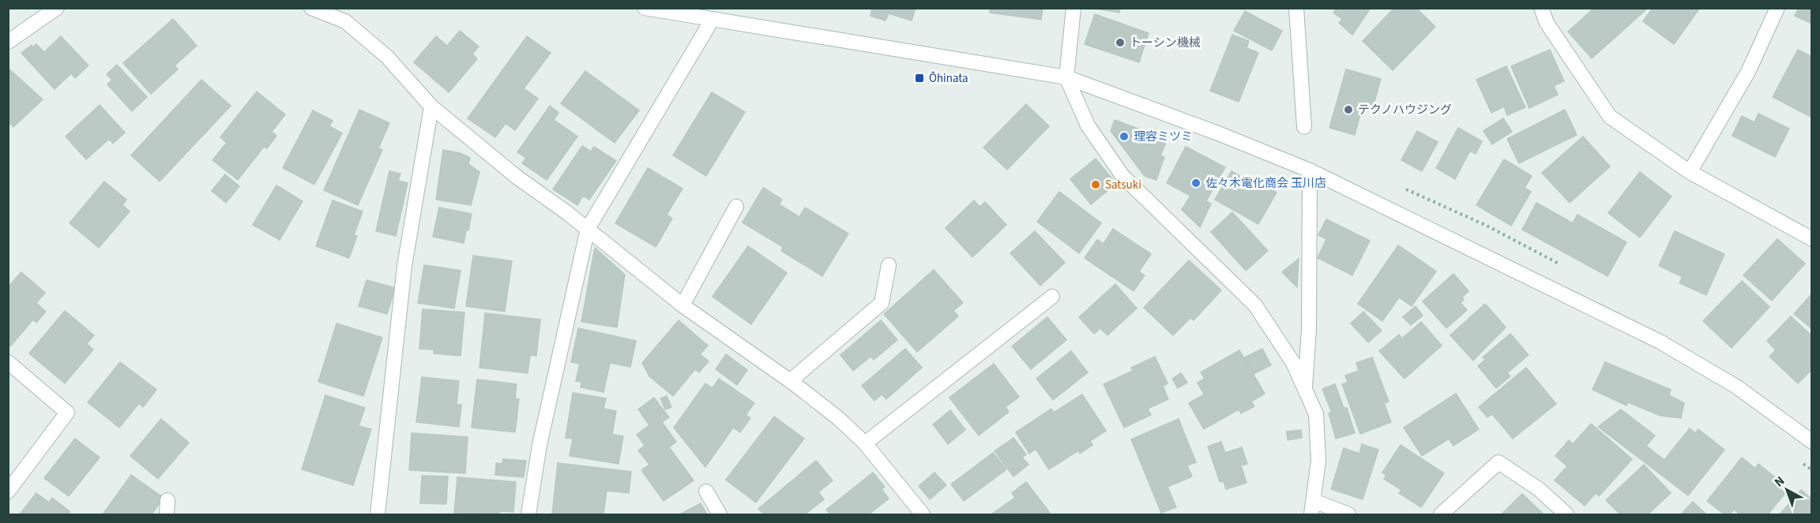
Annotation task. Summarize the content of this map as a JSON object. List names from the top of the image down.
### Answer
{
  "places": {
    "other": [
      "トーシン機械",
      "テクノハウジング",
      "理容ミツミ",
      "佐々木電化商会 玉川店",
      "Satsuki"
    ],
    "transit": ["Ōhinata"]
  },
  "north": "top left"
}
